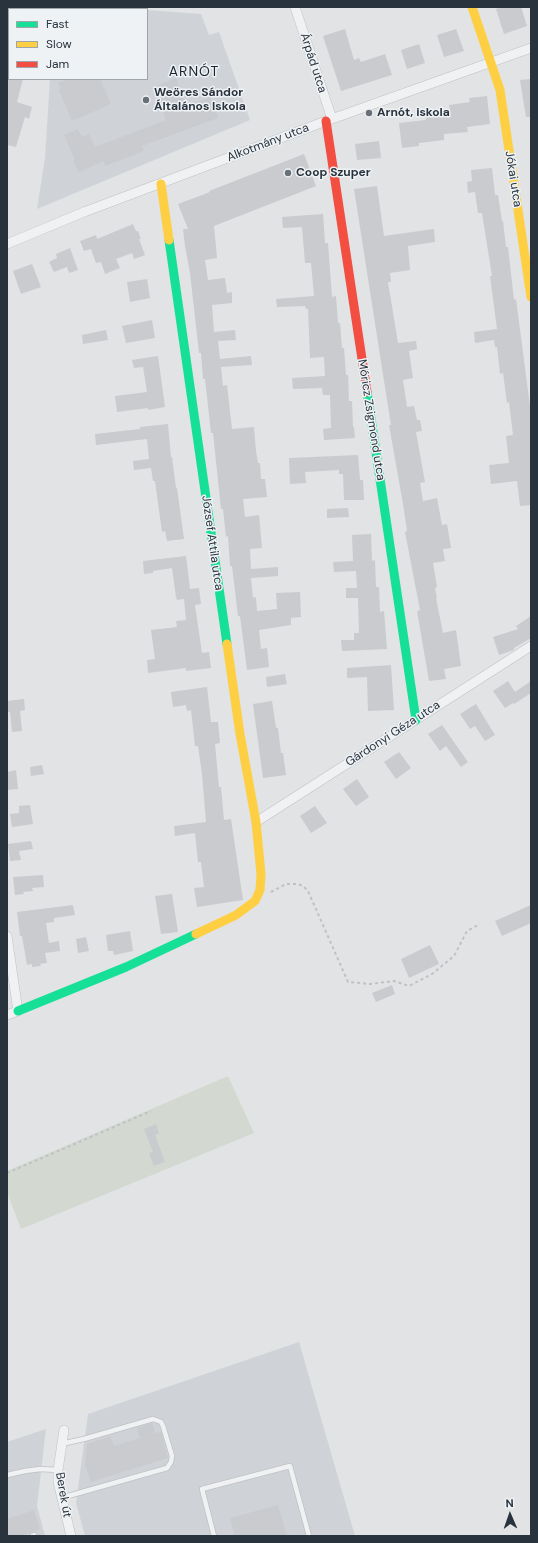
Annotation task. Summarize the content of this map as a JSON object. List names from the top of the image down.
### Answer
{
  "streets": {
    "street": [
      "Árpád utca",
      "Alkotmány utca",
      "Jókai utca",
      "Móricz Zsigmond utca",
      "József Attila utca",
      "Gárdonyi Géza utca",
      "Berek út"
    ]
  },
  "crossings": [
    ["Árpád utca", "Alkotmány utca"],
    ["Árpád utca", "Móricz Zsigmond utca"],
    ["Alkotmány utca", "Jókai utca"],
    ["Alkotmány utca", "Móricz Zsigmond utca"],
    ["Alkotmány utca", "József Attila utca"],
    ["Móricz Zsigmond utca", "Gárdonyi Géza utca"],
    ["József Attila utca", "Gárdonyi Géza utca"]
  ],
  "districts": ["ARNÓT"],
  "places": ["Weöres Sándor Általános Iskola", "Arnót, iskola", "Coop Szuper"],
  "legend": ["Fast", "Slow", "Jam"],
  "north": "top"
}
